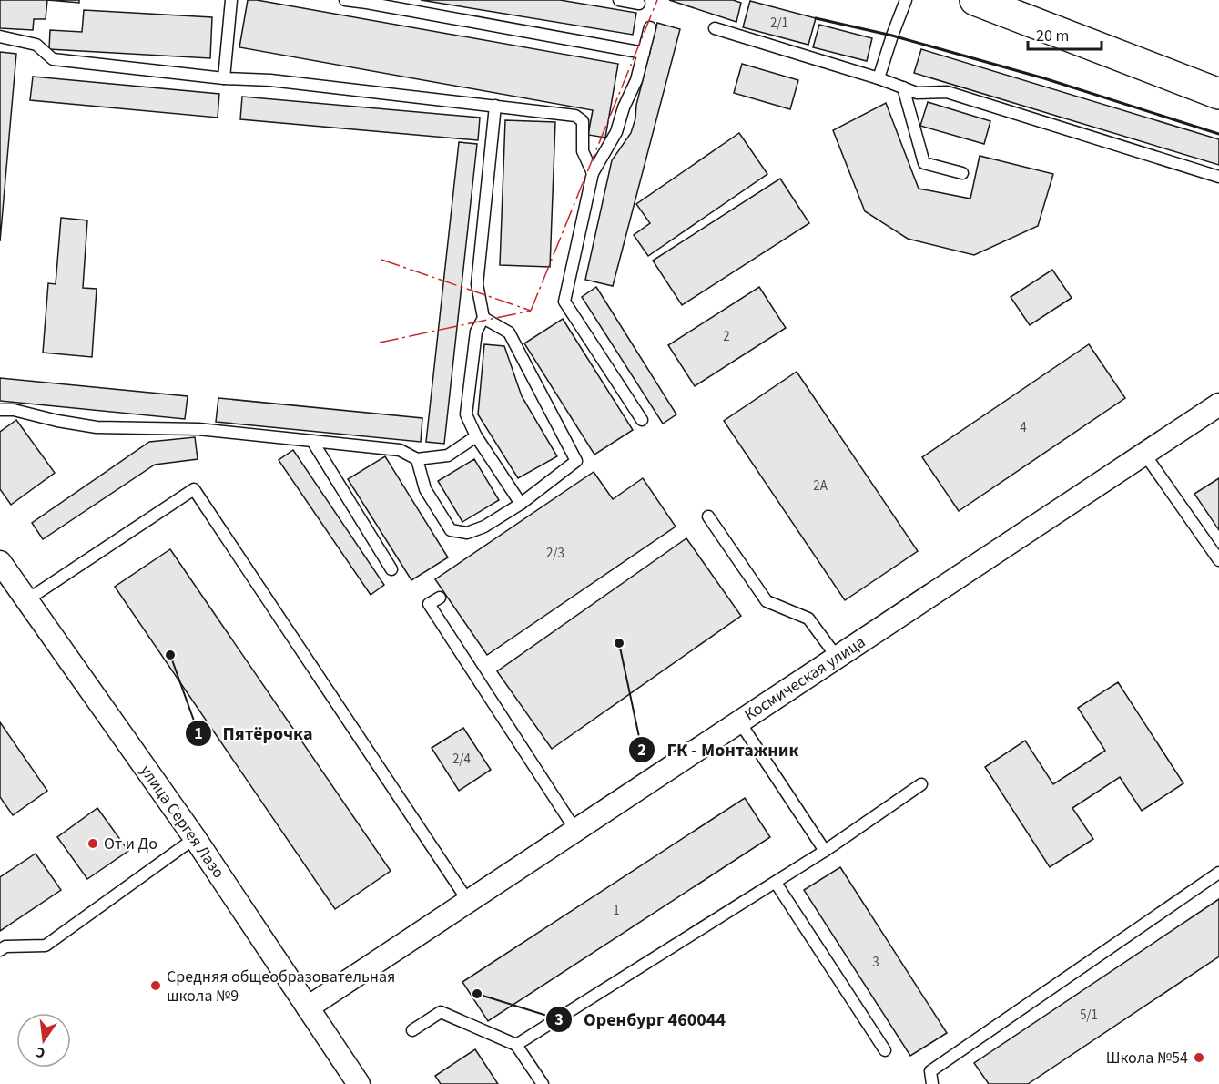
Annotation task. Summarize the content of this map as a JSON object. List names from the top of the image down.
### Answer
{
  "streets": {
    "street": ["Космическая улица", "улица Сергея Лазо"]
  },
  "crossings": [
    ["Космическая улица", "улица Сергея Лазо"]
  ],
  "places": [
    "ГК - Монтажник",
    "Пятёрочка",
    "От и До",
    "Средняя общеобразовательная школа №9",
    "Оренбург 460044",
    "Школа №54"
  ],
  "house_numbers": [
    "2/1",
    "2",
    "4",
    "2А",
    "2/3",
    "2/4",
    "1",
    "3",
    "5/1"
  ],
  "scale_bar": "20 m",
  "north": "bottom"
}
